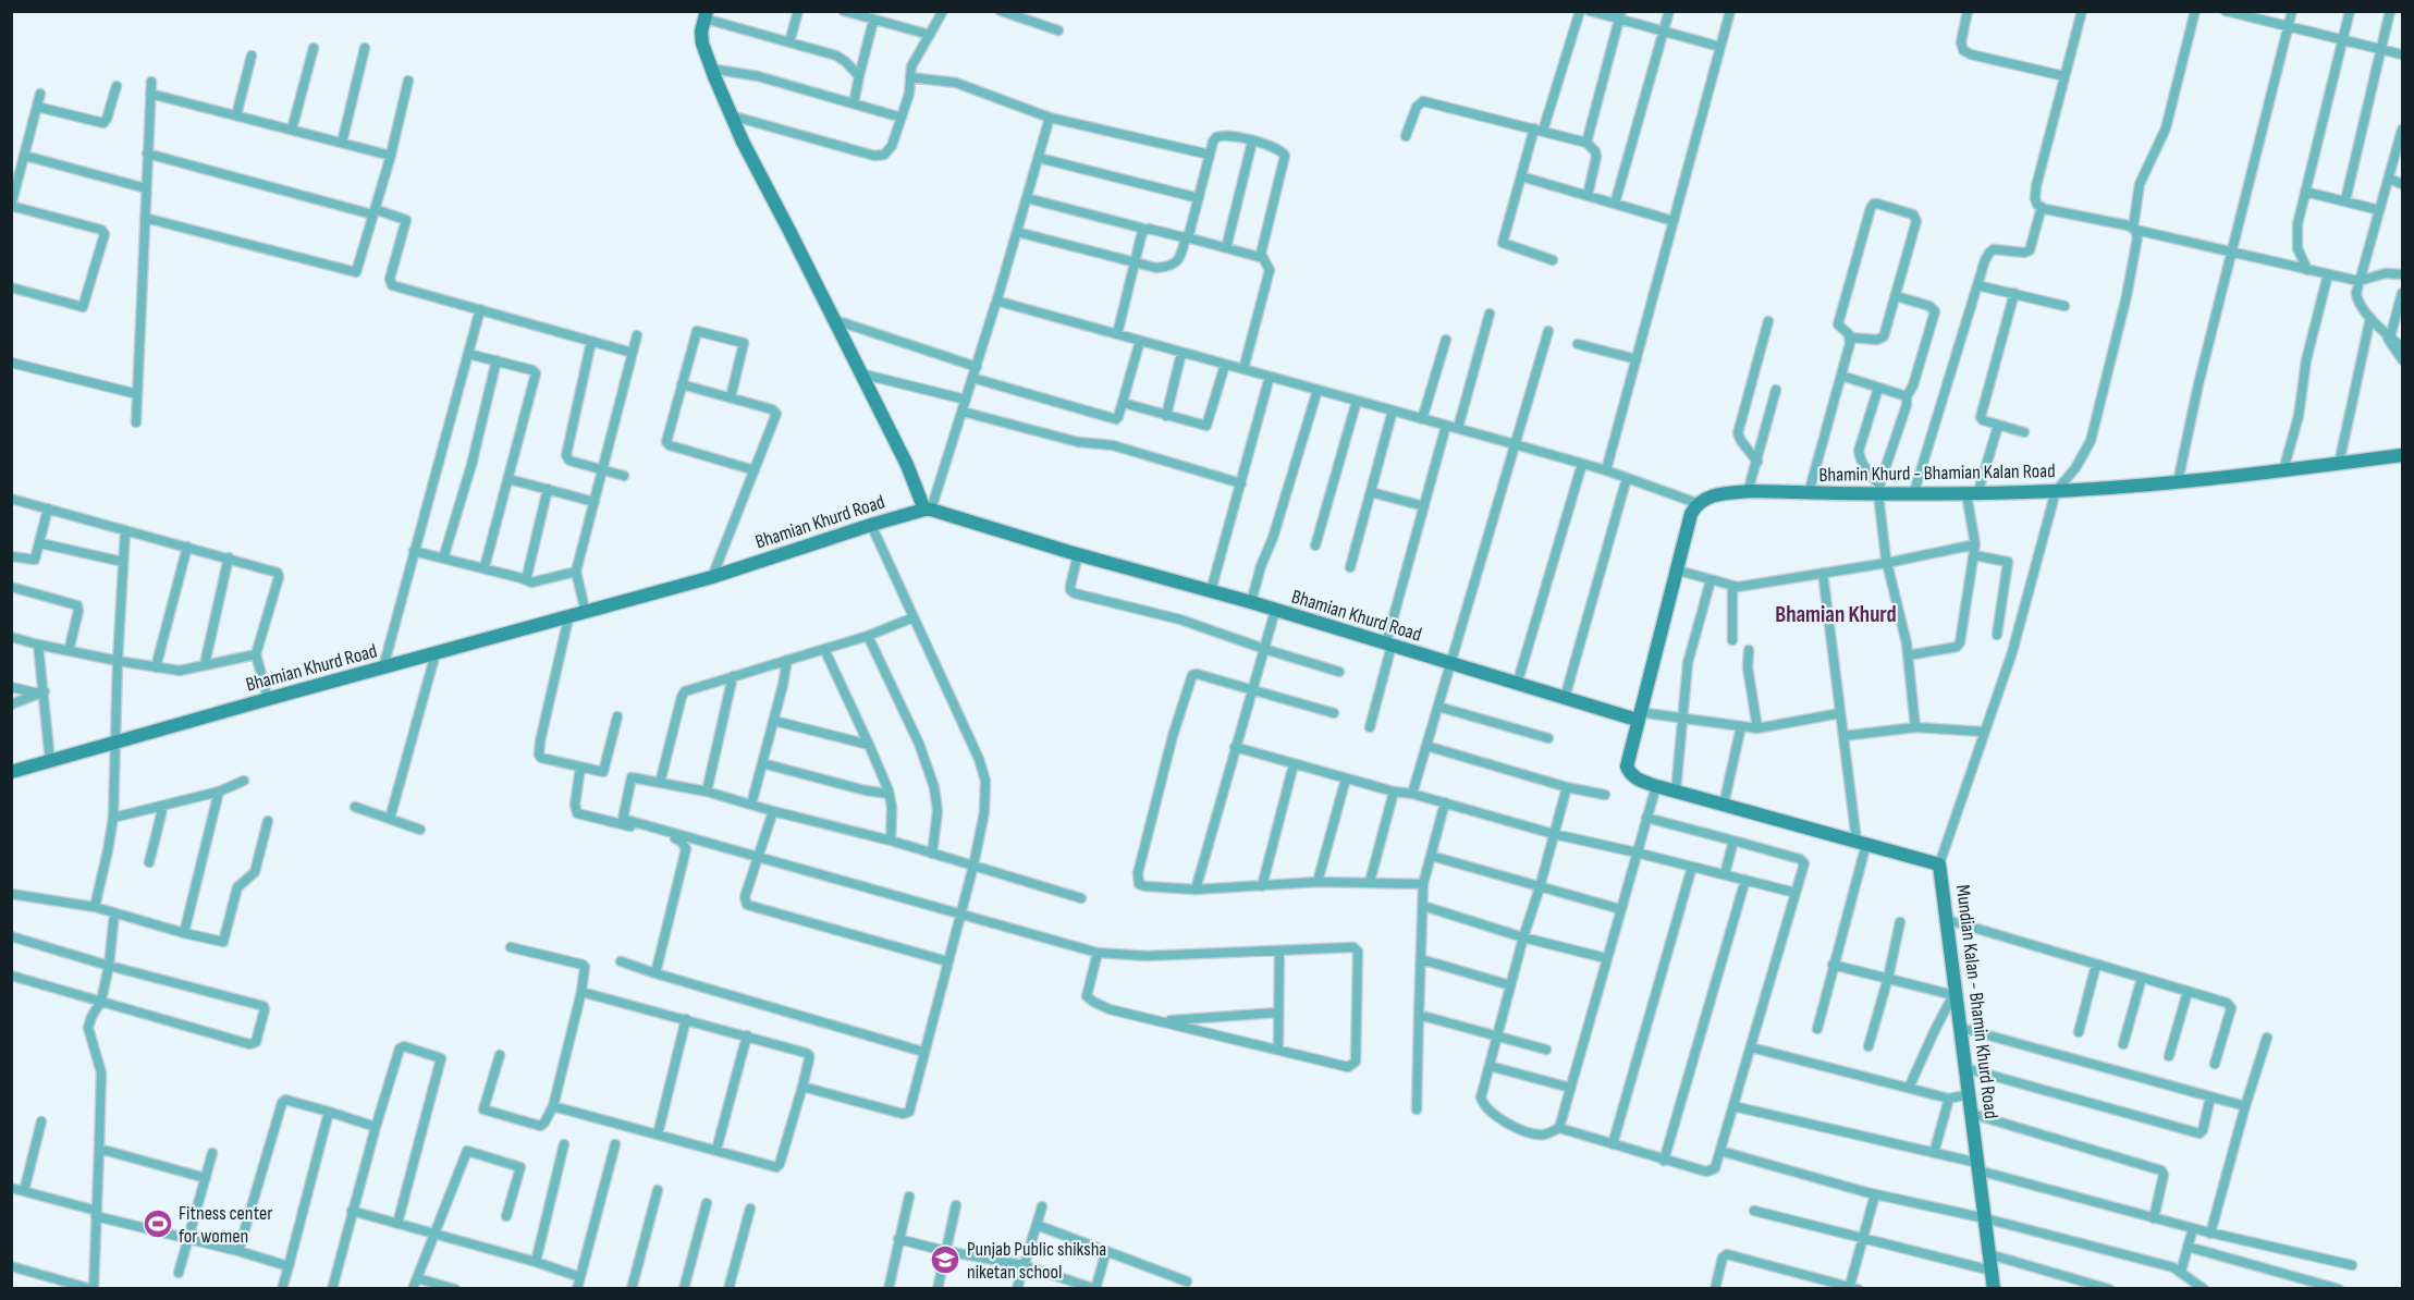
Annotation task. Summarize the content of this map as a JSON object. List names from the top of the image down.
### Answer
{
  "streets": {
    "street": ["Bhamin Khurd - Bhamian Kalan Road", "Bhamian Khurd Road", "Mundian Kalan - Bhamin Khurd Road"]
  },
  "crossings": [
    ["Bhamian Khurd Road", "Mundian Kalan - Bhamin Khurd Road"]
  ],
  "districts": ["Bhamian Khurd"],
  "places": {
    "sports": ["Fitness center for women"],
    "school or university": ["Punjab Public shiksha niketan school"]
  }
}
